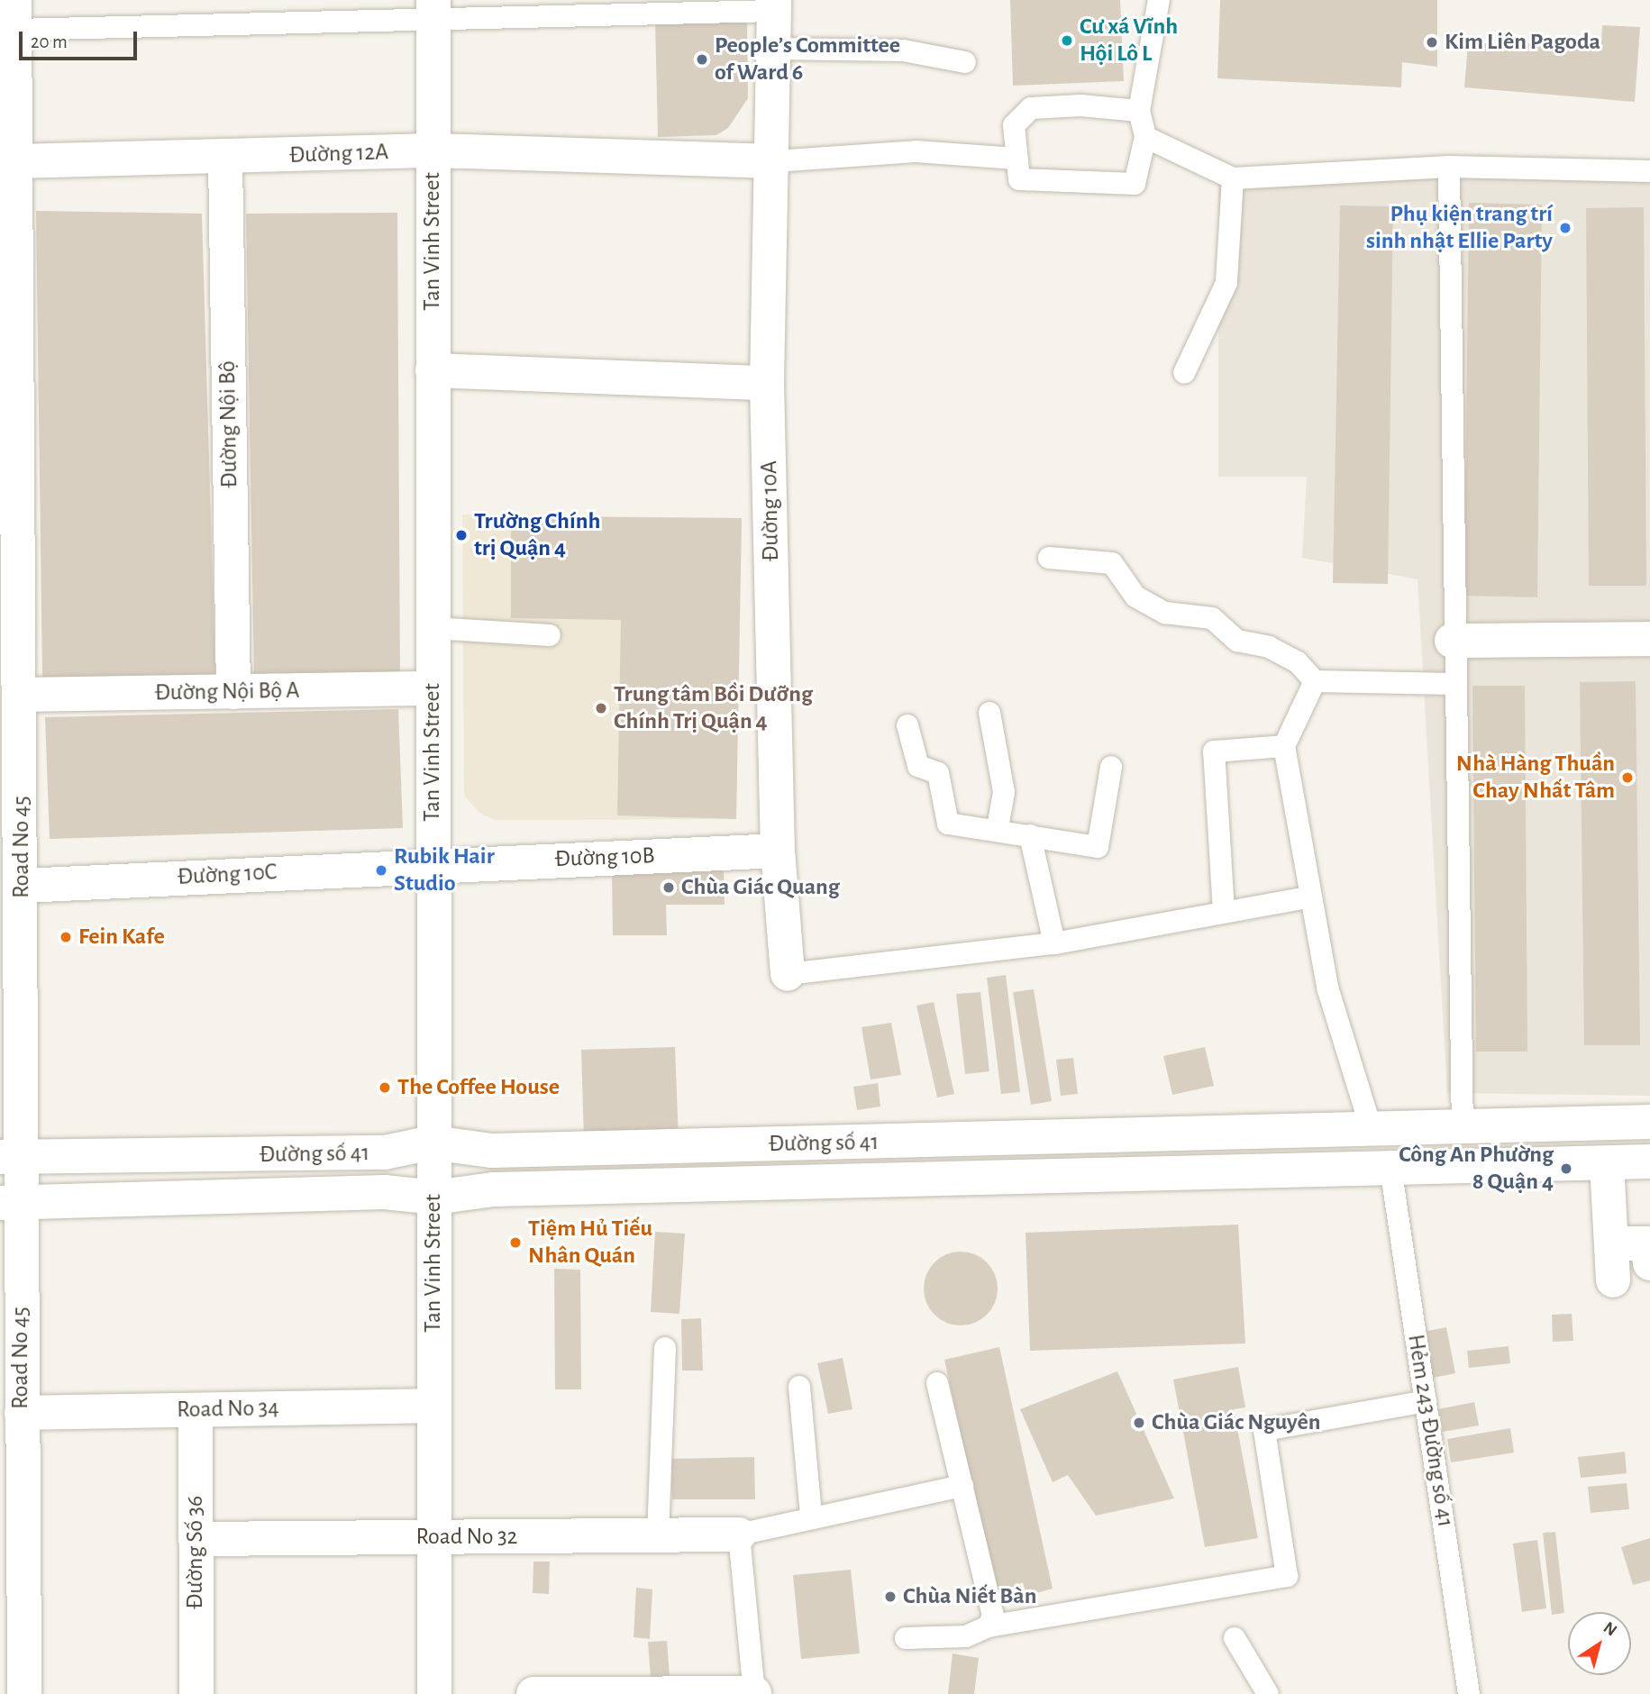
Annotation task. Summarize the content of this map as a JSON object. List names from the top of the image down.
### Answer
{
  "streets": {
    "street": [
      "Đường 12A",
      "Tan Vinh Street",
      "Đường Nội Bộ",
      "Đường 10A",
      "Đường Nội Bộ A",
      "Road No 45",
      "Đường 10B",
      "Đường 10C",
      "Đường số 41",
      "Road No 34",
      "Road No 32",
      "Đường Số 36"
    ],
    "lane": ["Hẻm 243 Đường số 41"]
  },
  "crossings": [
    ["Đường 12A", "Tan Vinh Street"],
    ["Đường 12A", "Đường Nội Bộ"],
    ["Đường 12A", "Đường 10A"],
    ["Đường 12A", "Road No 45"],
    ["Tan Vinh Street", "Đường Nội Bộ A"],
    ["Tan Vinh Street", "Đường 10B"],
    ["Tan Vinh Street", "Đường 10C"],
    ["Tan Vinh Street", "Đường số 41"],
    ["Tan Vinh Street", "Road No 34"],
    ["Tan Vinh Street", "Road No 32"],
    ["Đường Nội Bộ", "Đường Nội Bộ A"],
    ["Đường 10A", "Đường 10B"],
    ["Đường Nội Bộ A", "Road No 45"],
    ["Road No 45", "Đường 10C"],
    ["Road No 45", "Đường số 41"],
    ["Road No 45", "Road No 34"],
    ["Đường 10B", "Đường 10C"],
    ["Đường số 41", "Hẻm 243 Đường số 41"],
    ["Road No 34", "Đường Số 36"],
    ["Road No 32", "Đường Số 36"]
  ],
  "places": [
    "Cư xá Vĩnh Hội Lô L",
    "Kim Liên Pagoda",
    "People’s Committee of Ward 6",
    "Phụ kiện trang trí sinh nhật Ellie Party",
    "Trường Chính trị Quận 4",
    "Trung tâm Bồi Dưỡng Chính Trị Quận 4",
    "Nhà Hàng Thuần Chay Nhất Tâm",
    "Rubik Hair Studio",
    "Chùa Giác Quang",
    "Fein Kafe",
    "The Coffee House",
    "Công An Phường 8 Quận 4",
    "Tiệm Hủ Tiếu Nhân Quán",
    "Chùa Giác Nguyên",
    "Chùa Niết Bàn"
  ],
  "scale_bar": "20 m",
  "north": "top right"
}
